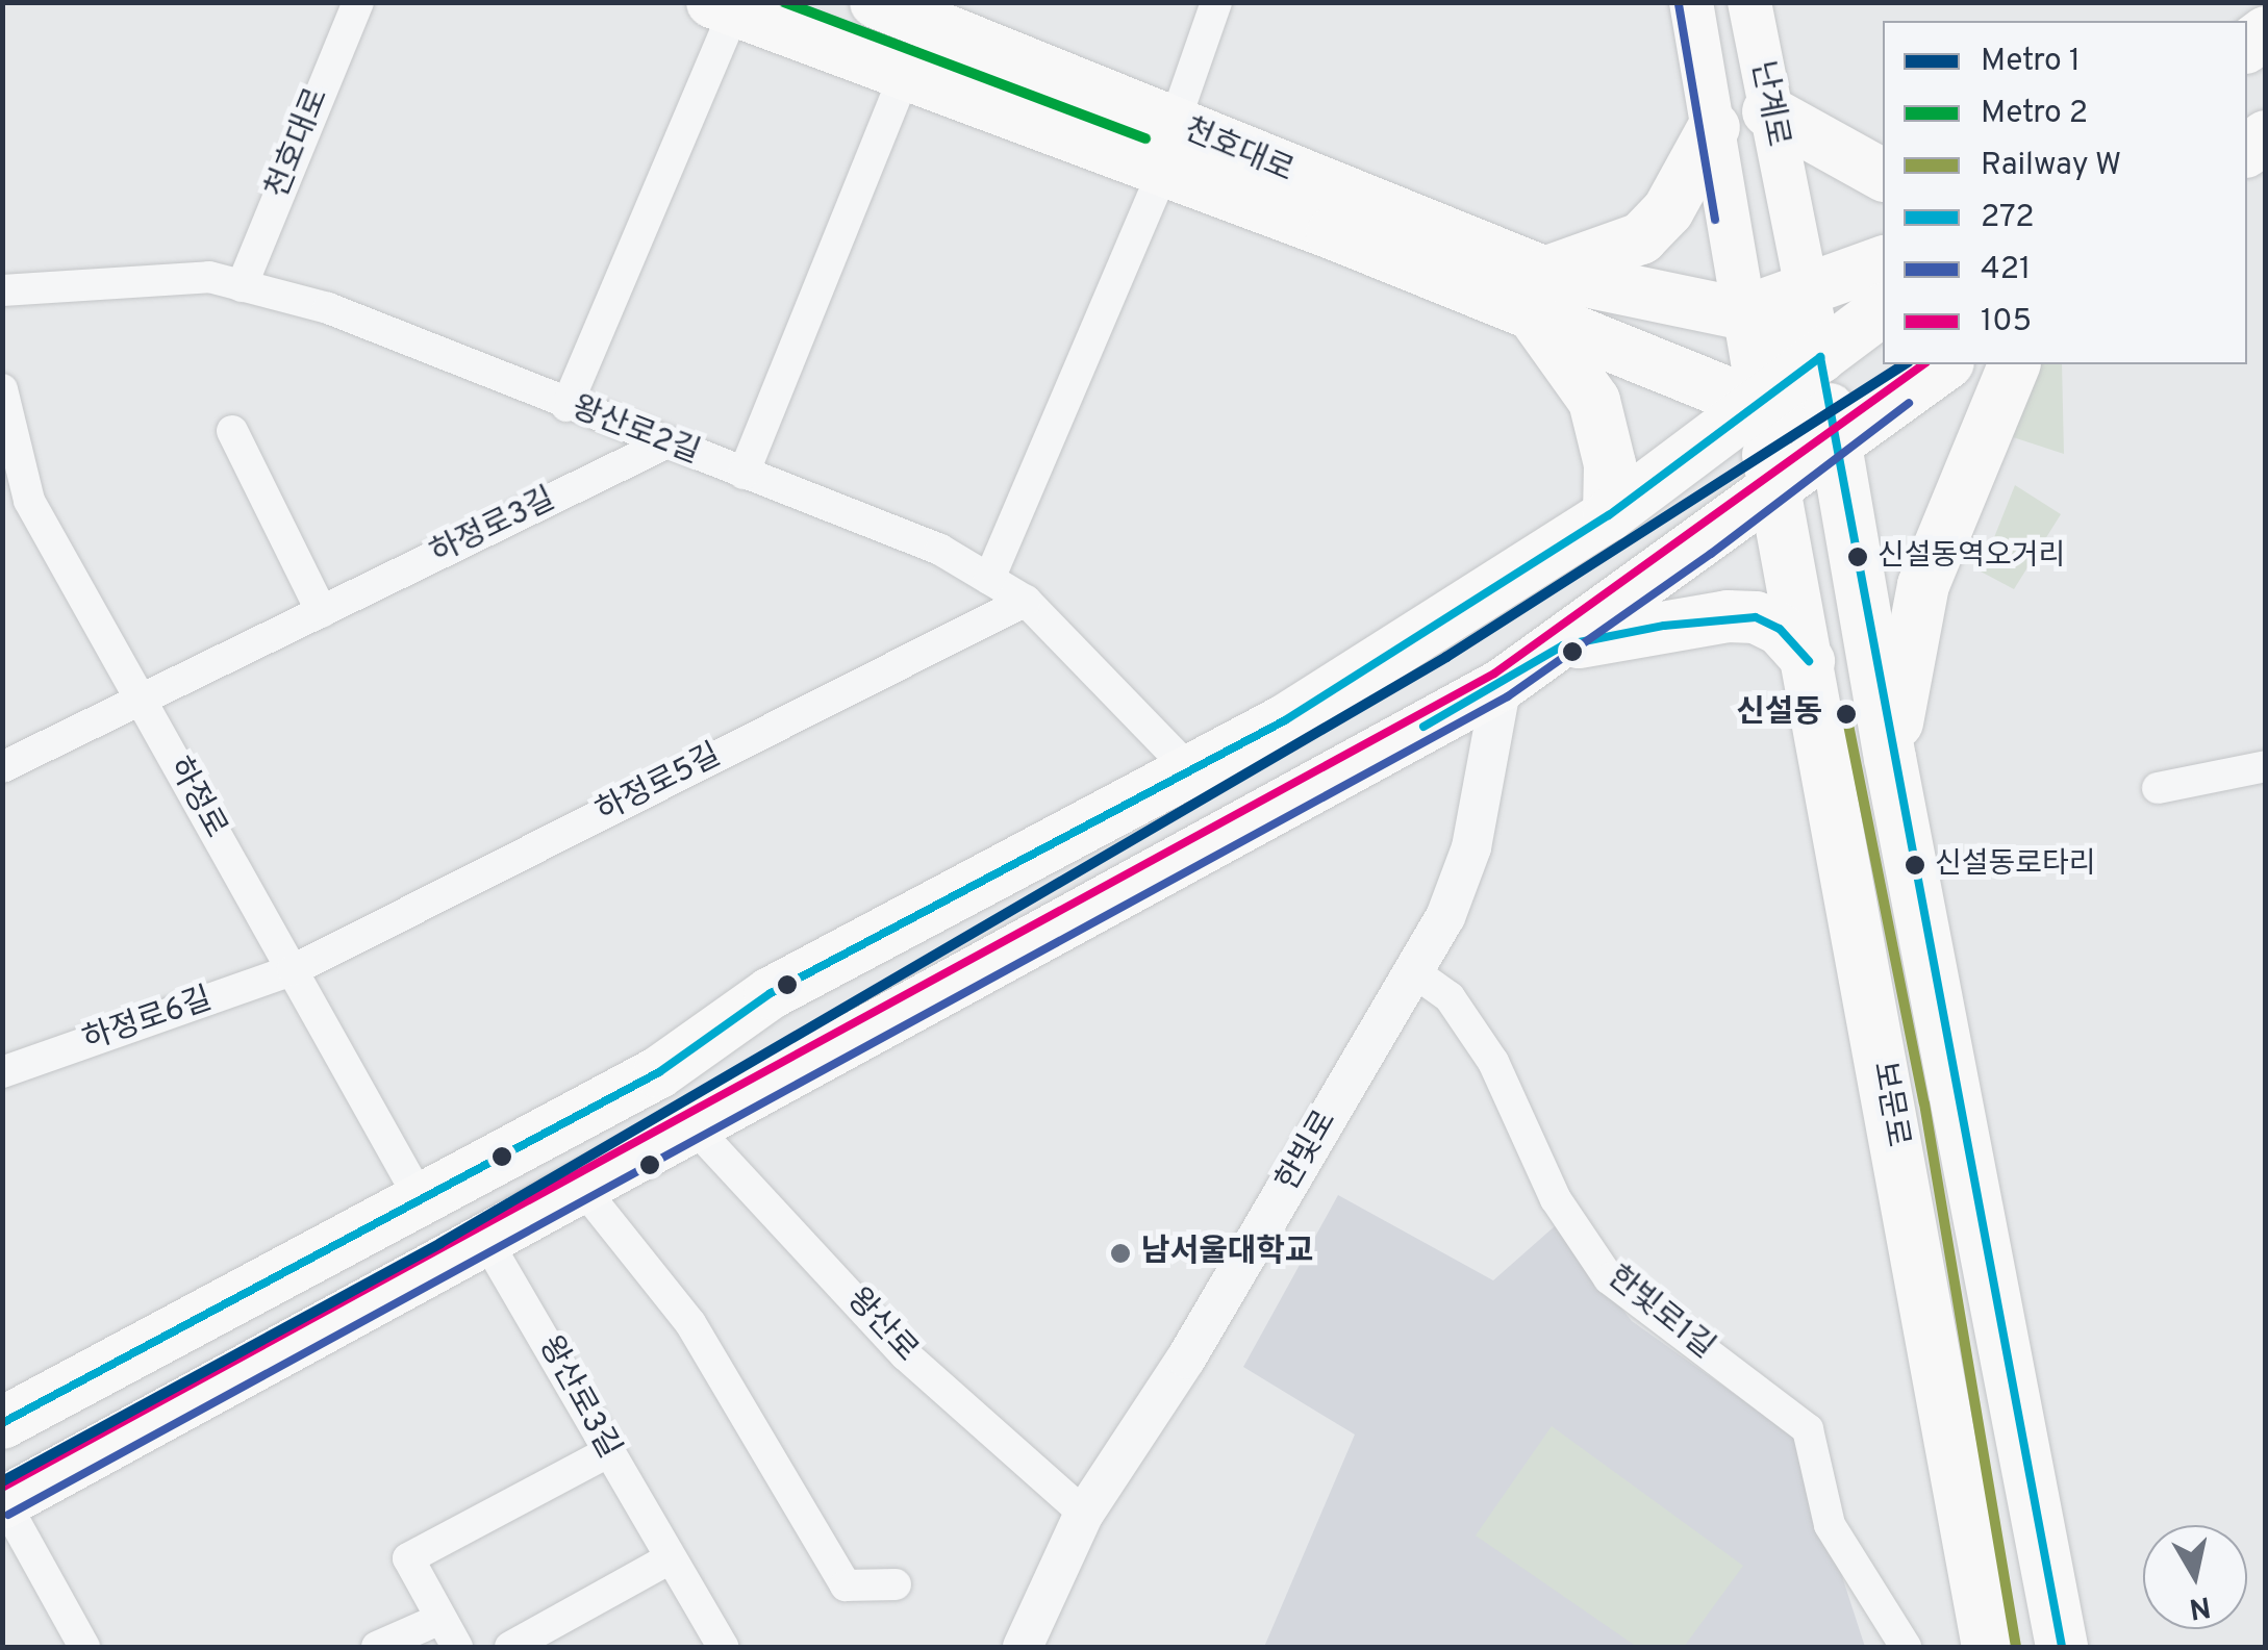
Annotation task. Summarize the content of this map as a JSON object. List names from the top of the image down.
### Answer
{
  "streets": {
    "main road": ["난계로", "천호대로", "보문로"],
    "street": [
      "왕산로2길",
      "하정로3길",
      "하정로5길",
      "하정로",
      "하정로6길",
      "한빛로",
      "한빛로1길",
      "왕산로",
      "왕산로3길"
    ]
  },
  "crossings": [
    ["난계로", "보문로"],
    ["천호대로", "왕산로2길"],
    ["왕산로2길", "하정로3길"],
    ["왕산로2길", "하정로5길"],
    ["하정로3길", "하정로"],
    ["하정로5길", "하정로"],
    ["하정로5길", "하정로6길"],
    ["하정로", "하정로6길"],
    ["한빛로", "한빛로1길"],
    ["한빛로", "왕산로"]
  ],
  "places": [
    "신설동역오거리",
    "신설동",
    "신설동로타리",
    "남서울대학교"
  ],
  "lines": [
    "metro line 2",
    "transit line 421",
    "transit line 272",
    "metro line 1",
    "transit line 105",
    "rail line W"
  ],
  "legend": [
    "Metro 1",
    "Metro 2",
    "Railway W",
    "272",
    "421",
    "105"
  ],
  "north": "bottom"
}
